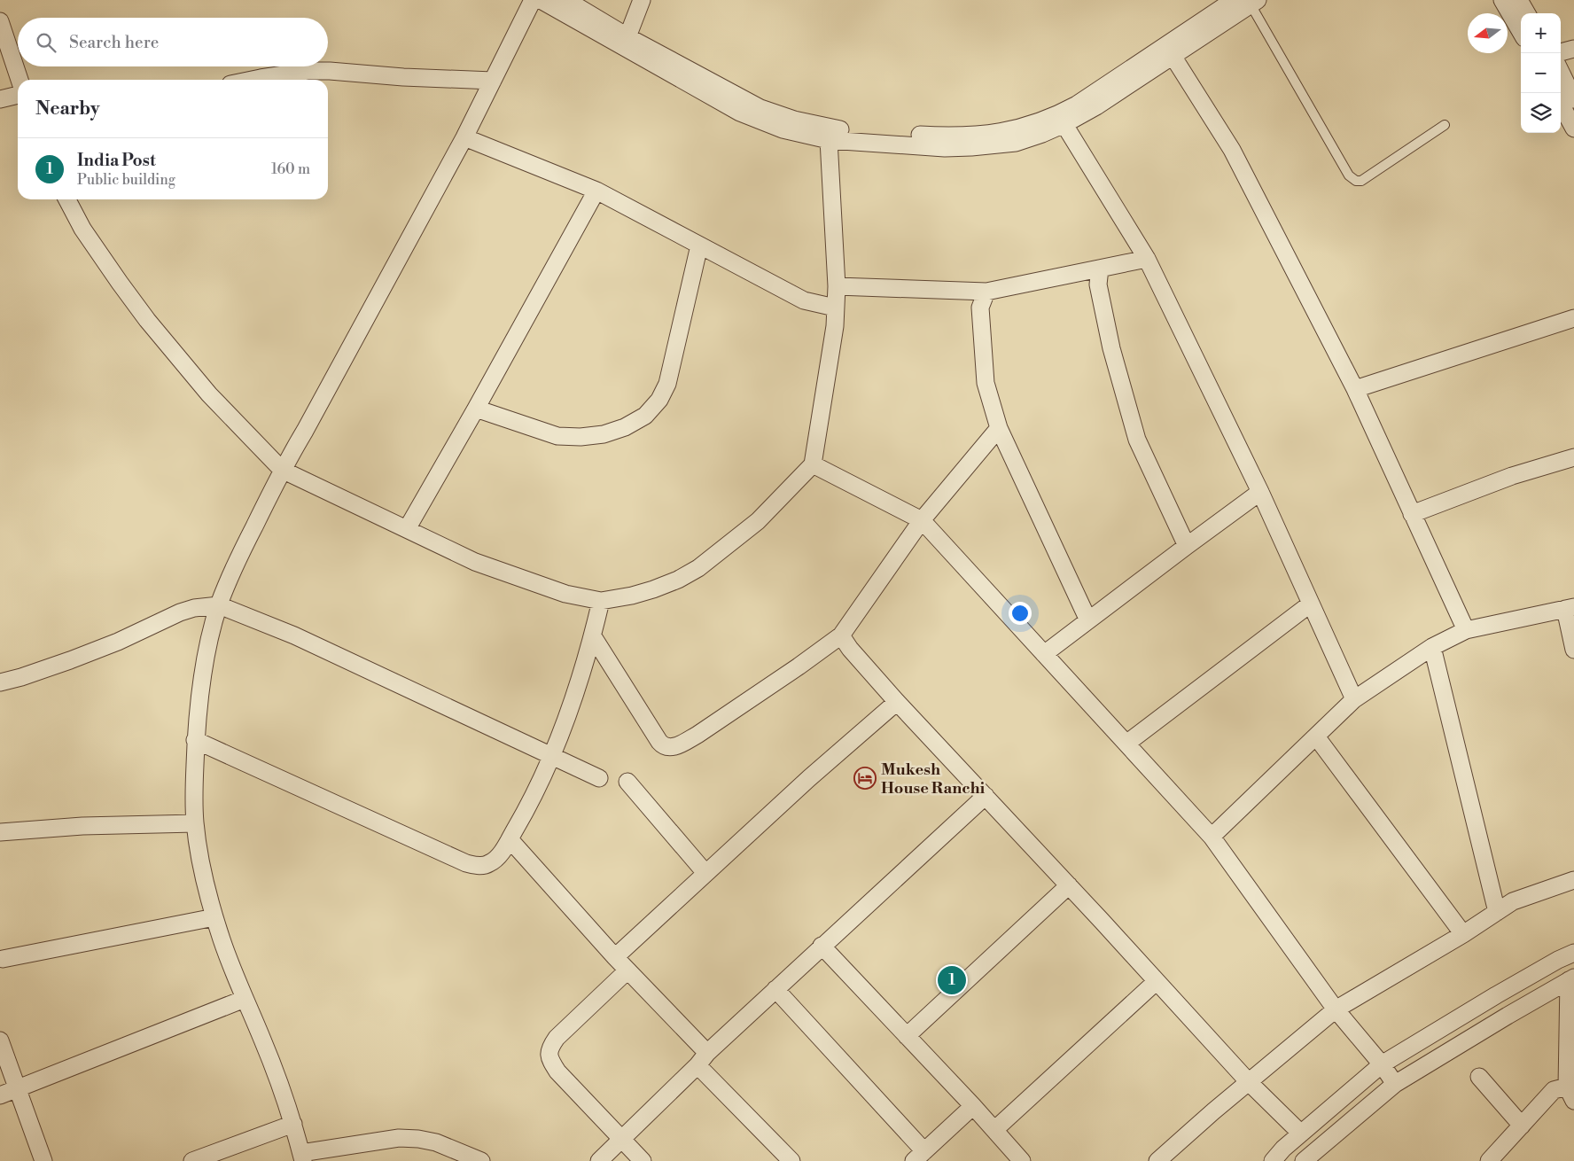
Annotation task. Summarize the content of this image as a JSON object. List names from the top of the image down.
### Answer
{
  "places": {
    "hotel": ["Mukesh House Ranchi"]
  },
  "north": "left",
  "page": {
    "map_buttons": ["+", "−"],
    "search": "Search here",
    "heading": "Nearby",
    "list": [
      {
        "mark": "1",
        "name": "India Post",
        "note": "Public building",
        "value": "160 m"
      }
    ],
    "pins": "1"
  }
}
